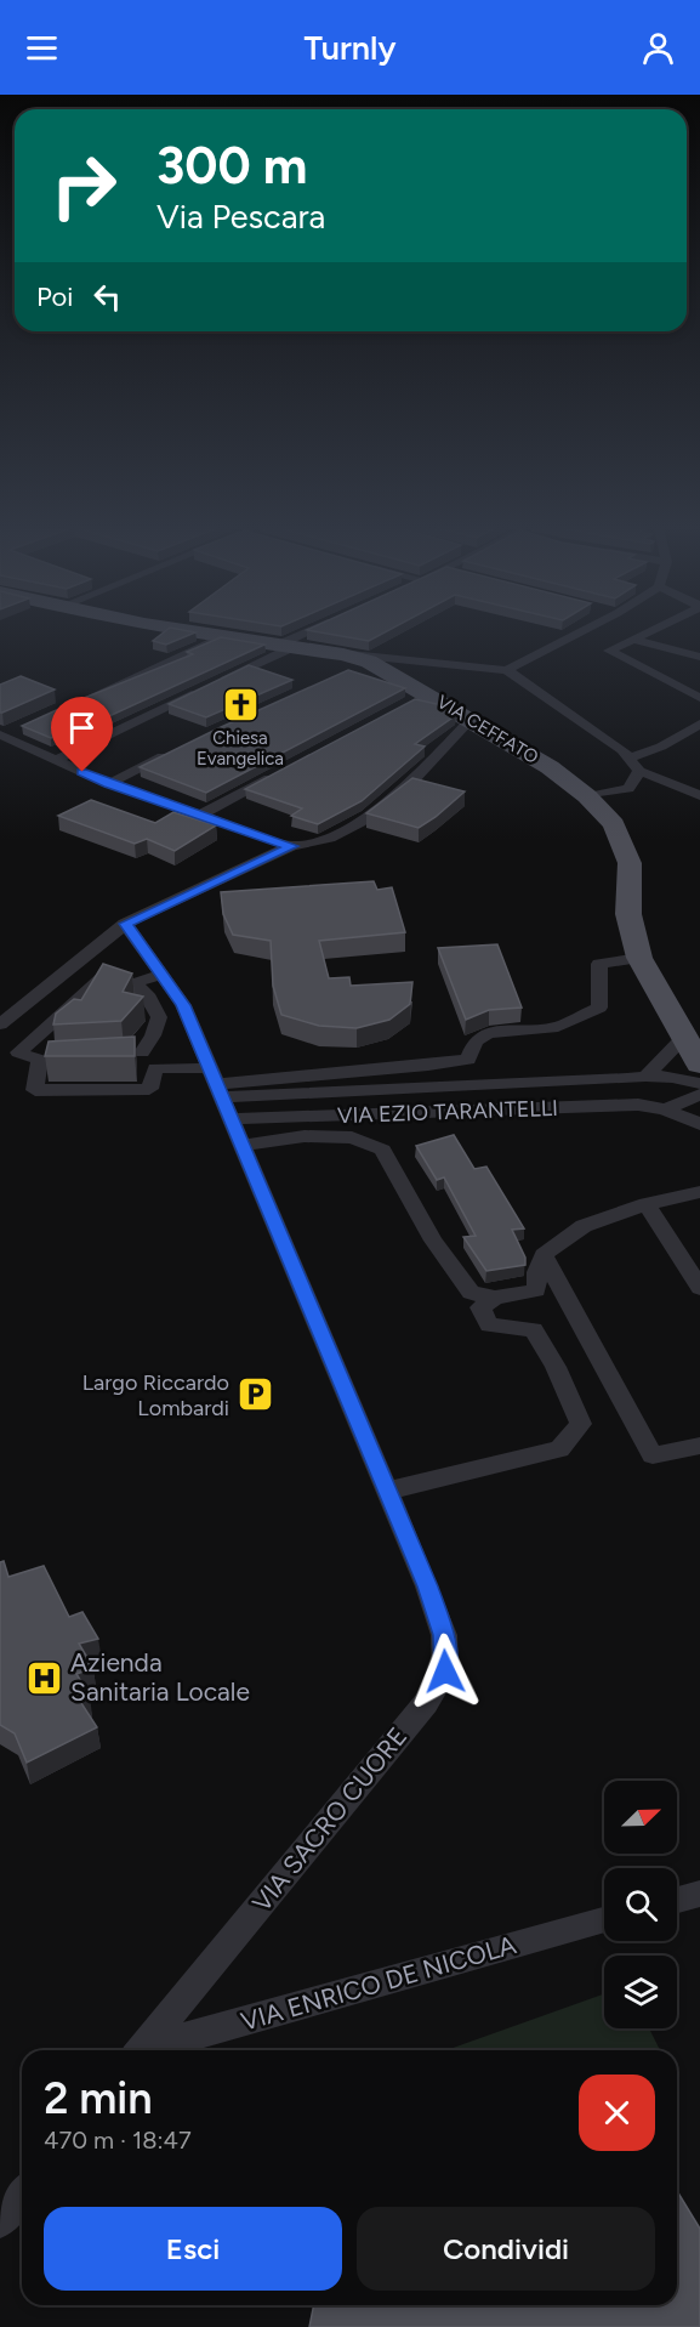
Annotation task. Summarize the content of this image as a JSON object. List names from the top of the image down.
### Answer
{
  "streets": {
    "main road": ["VIA CEFFATO"],
    "street": ["VIA EZIO TARANTELLI", "VIA SACRO CUORE", "VIA ENRICO DE NICOLA"]
  },
  "crossings": [
    ["VIA EZIO TARANTELLI", "VIA SACRO CUORE"]
  ],
  "places": {
    "church": ["Chiesa Evangelica"],
    "parking": ["Largo Riccardo Lombardi"],
    "hospital": ["Azienda Sanitaria Locale"]
  },
  "north": "top right",
  "page": {
    "header": "Turnly",
    "turn": ["300 m", "Via Pescara"],
    "then": "Poi",
    "heading": ["2 min", "470 m · 18:47"],
    "buttons": ["Esci", "Condividi"]
  }
}
